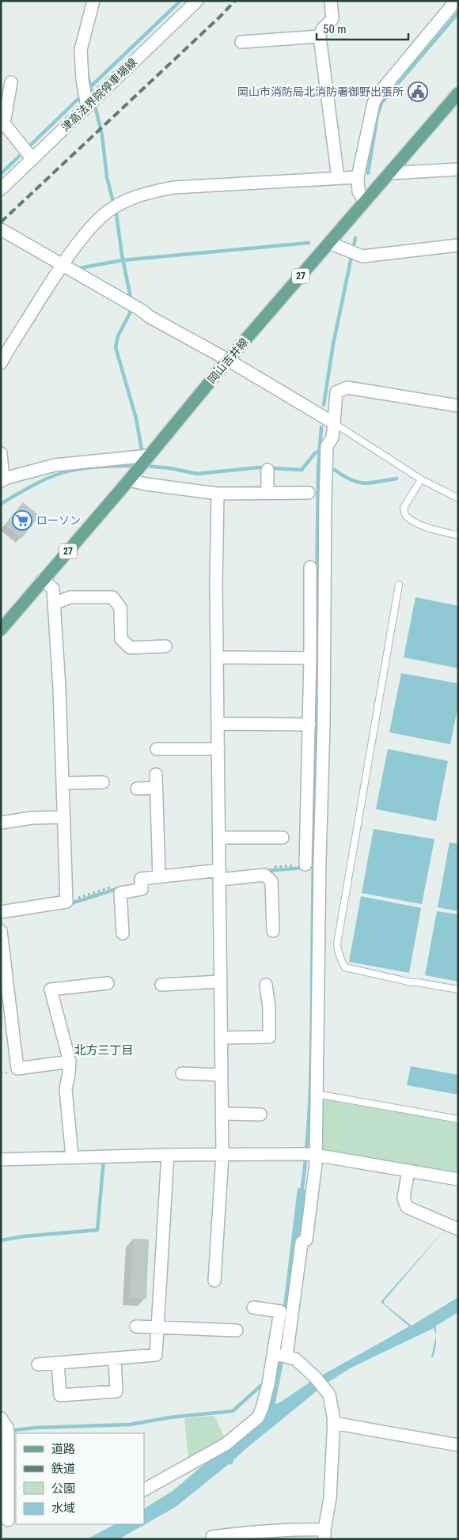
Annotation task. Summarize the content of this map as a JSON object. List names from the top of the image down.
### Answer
{
  "streets": {
    "main road": ["27", "岡山吉井線"],
    "street": ["津高法界院停車場線"]
  },
  "districts": ["北方三丁目"],
  "places": {
    "public building": ["岡山市消防局北消防署御野出張所"],
    "supermarket": ["ローソン"]
  },
  "legend": [
    "道路",
    "鉄道",
    "公園",
    "水域"
  ],
  "scale_bar": "50 m"
}
